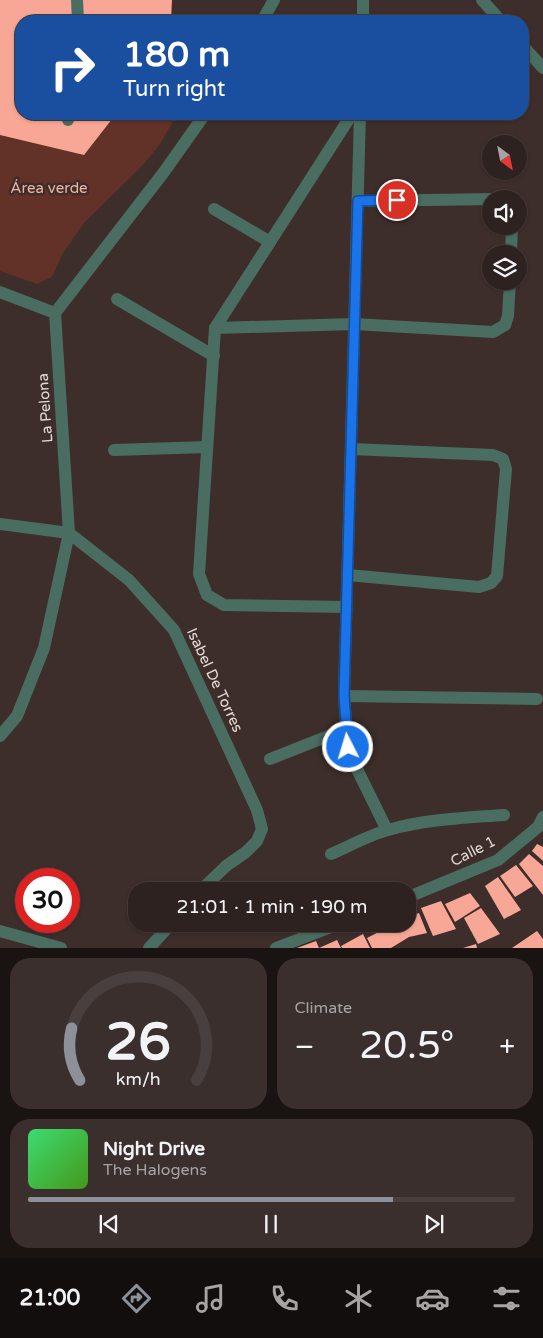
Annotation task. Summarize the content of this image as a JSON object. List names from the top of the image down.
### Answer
{
  "streets": {
    "street": ["La Pelona", "Isabel De Torres", "Calle 1"]
  },
  "crossings": [
    ["La Pelona", "Isabel De Torres"]
  ],
  "parks": ["Área verde"],
  "north": "bottom right",
  "page": {
    "turn": ["180 m", "Turn right"],
    "limit": "30",
    "trip": "21:01 · 1 min · 190 m",
    "tile": "Climate",
    "heat": ["−", "20.5°", "+"],
    "song": ["Night Drive", "The Halogens"],
    "tabs": "21:00",
    "gauge": ["26", "km/h"]
  }
}
